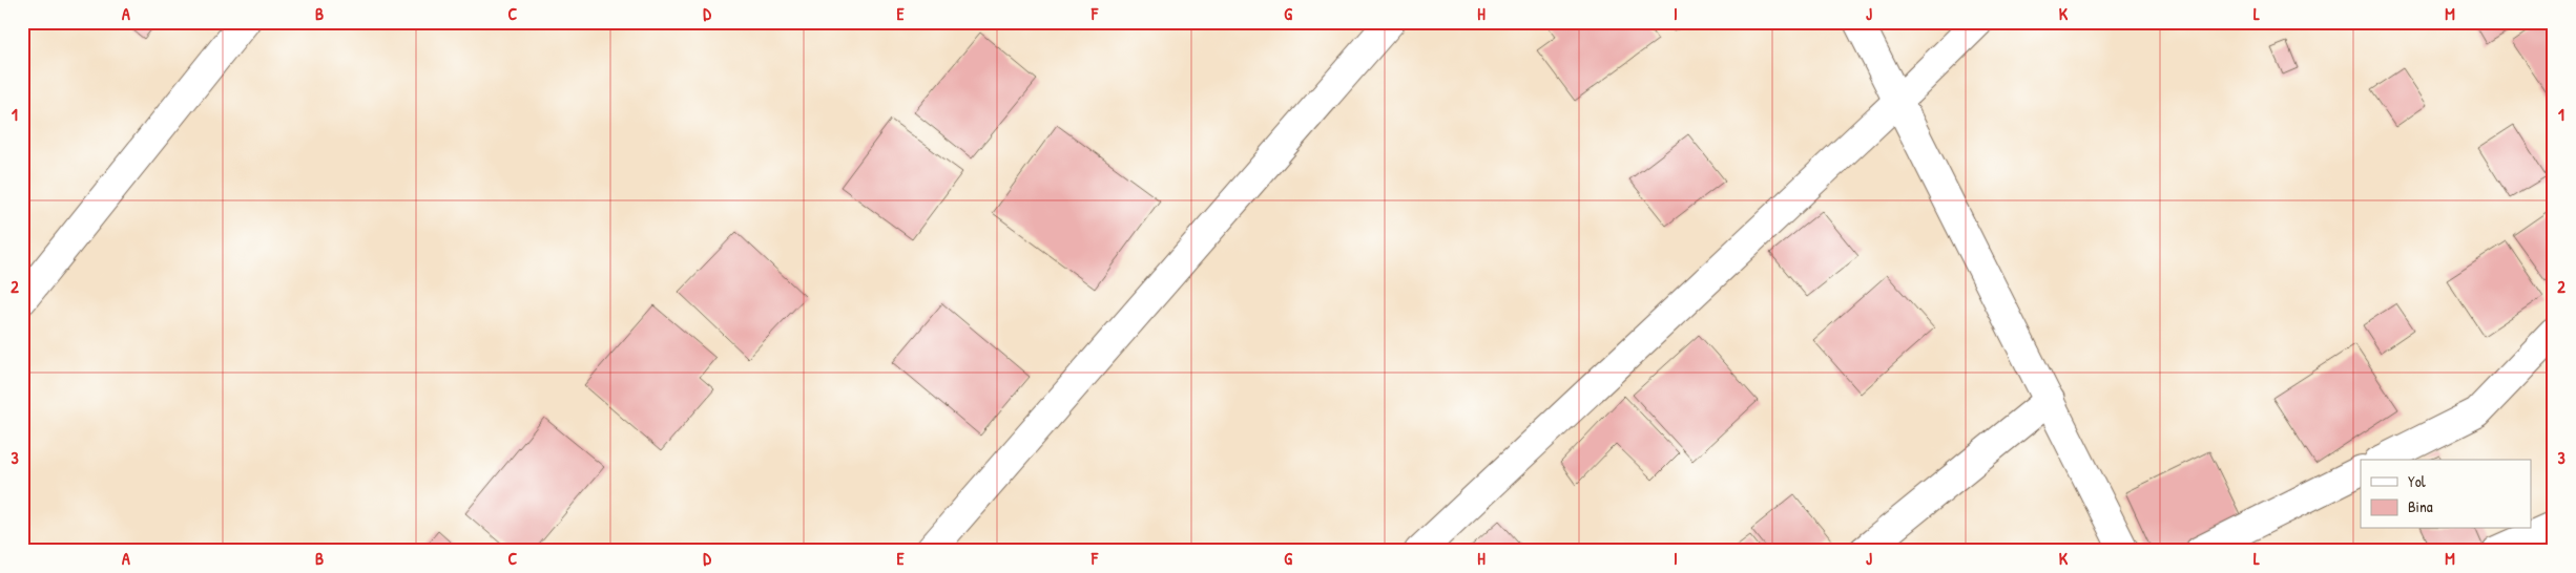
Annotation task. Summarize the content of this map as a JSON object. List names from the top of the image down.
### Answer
{
  "legend": ["Yol", "Bina"],
  "grid": {
    "columns": [
      "A",
      "B",
      "C",
      "D",
      "E",
      "F",
      "G",
      "H",
      "I",
      "J",
      "K",
      "L",
      "M"
    ],
    "rows": ["1", "2", "3"]
  }
}
